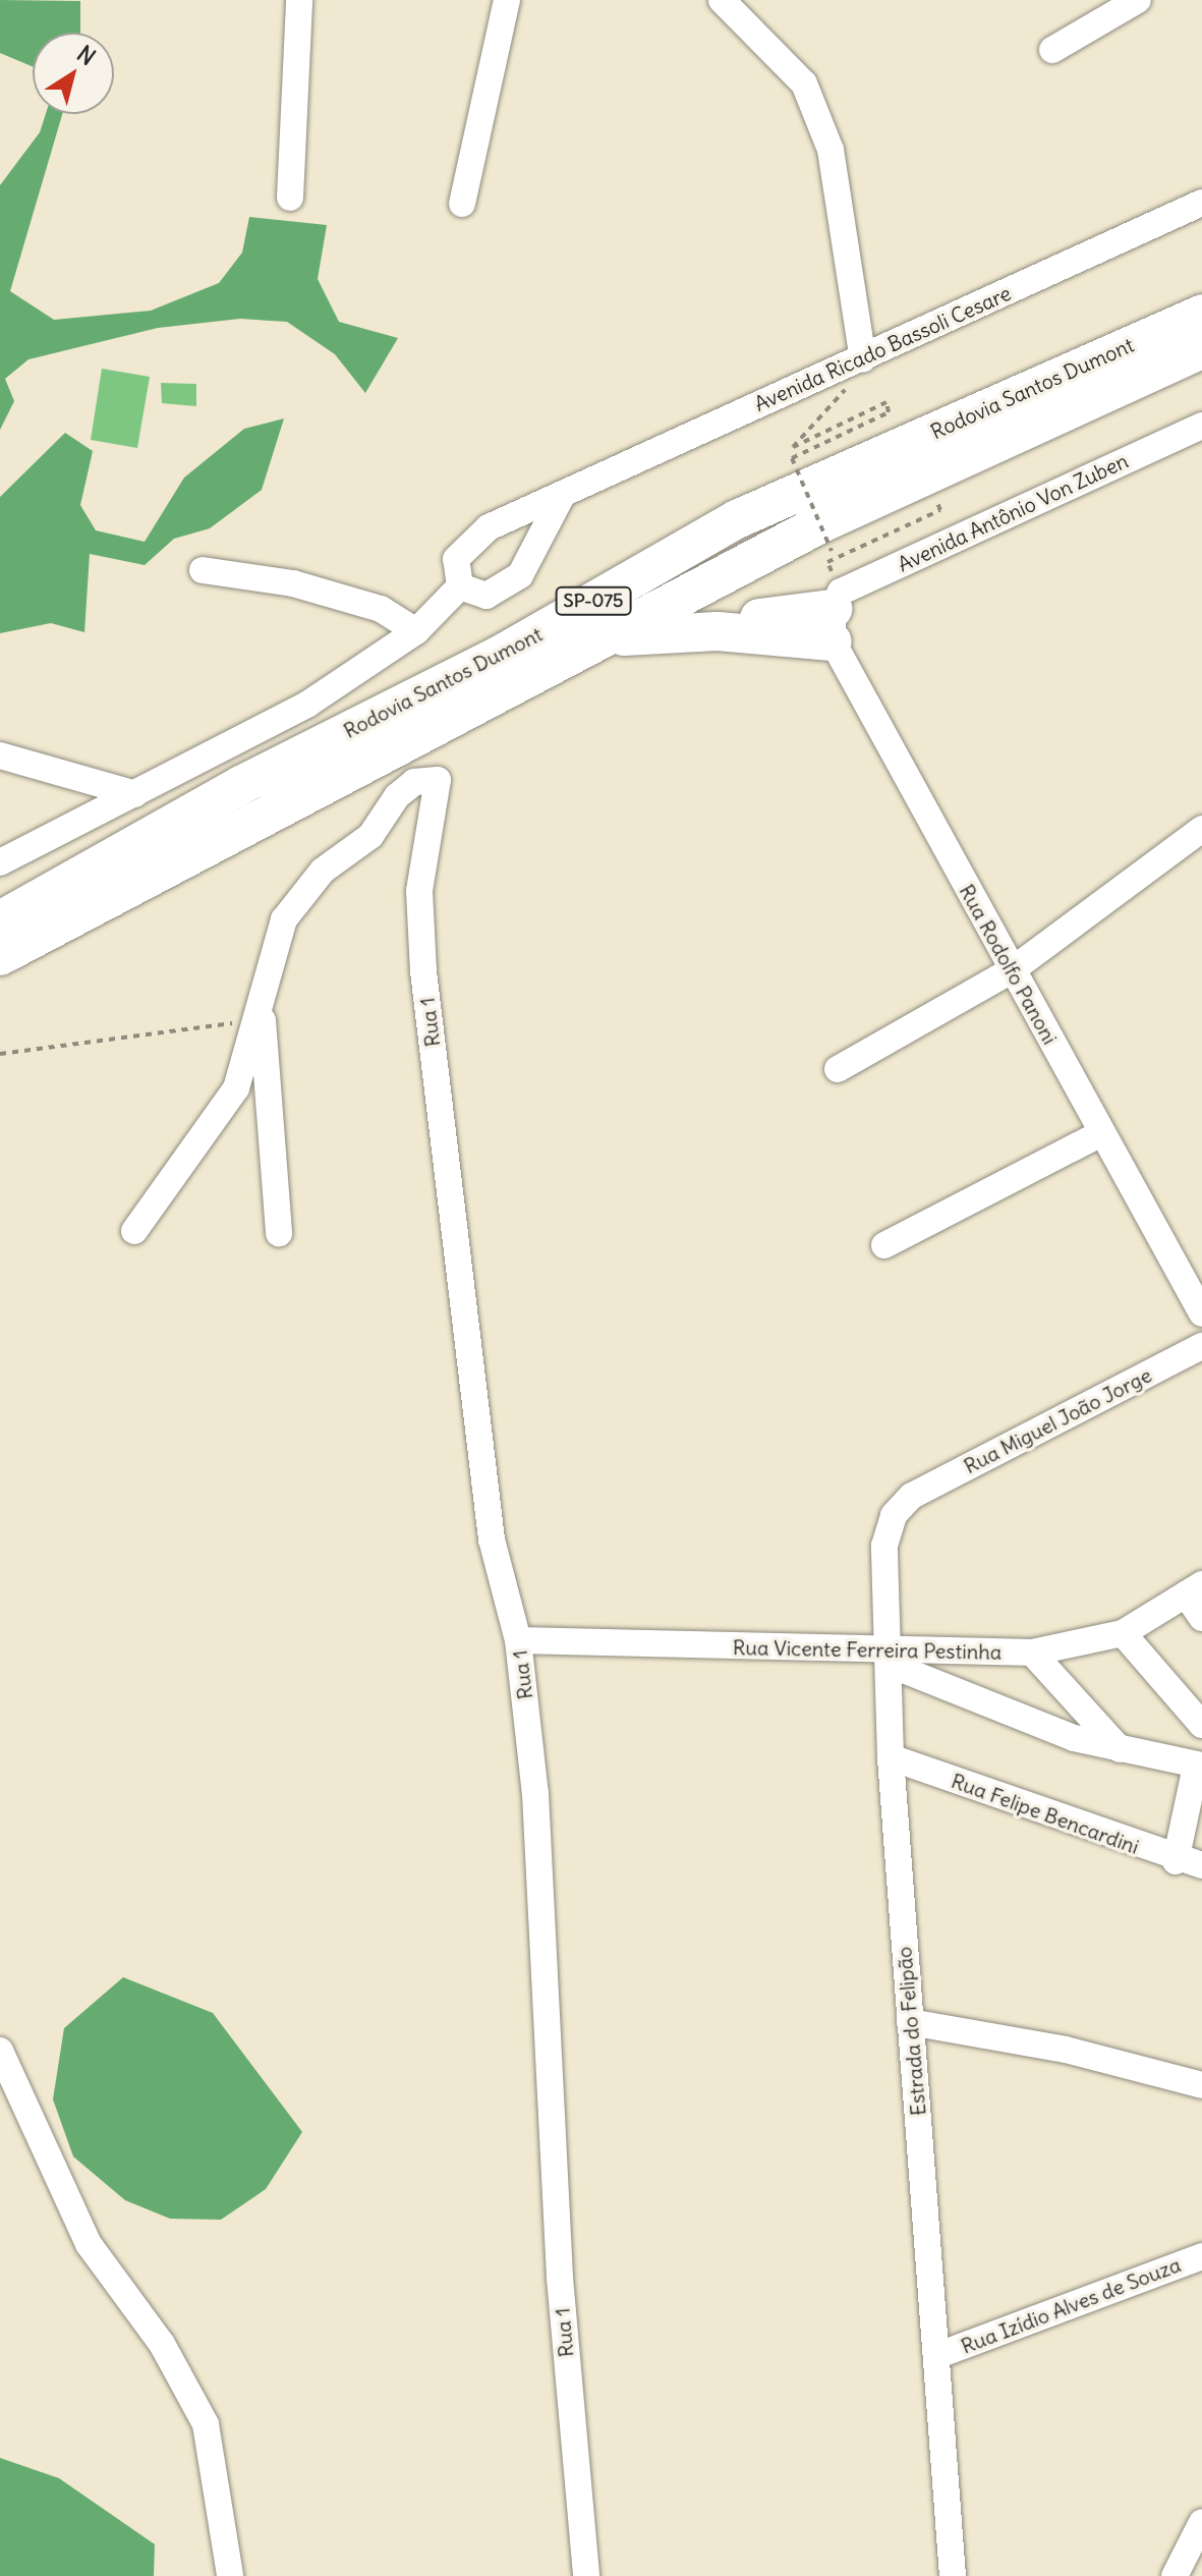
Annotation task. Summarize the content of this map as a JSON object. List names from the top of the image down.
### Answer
{
  "streets": {
    "highway": ["Rodovia Santos Dumont", "SP-075"],
    "street": [
      "Avenida Ricado Bassoli Cesare",
      "Avenida Antônio Von Zuben",
      "Rua Rodolfo Panoni",
      "Rua 1",
      "Rua Miguel João Jorge",
      "Rua Vicente Ferreira Pestinha",
      "Rua Felipe Bencardini",
      "Estrada do Felipão",
      "Rua Izídio Alves de Souza"
    ]
  },
  "crossings": [
    ["Avenida Antônio Von Zuben", "Rua Rodolfo Panoni"],
    ["Rua 1", "Rua Vicente Ferreira Pestinha"],
    ["Rua Miguel João Jorge", "Estrada do Felipão"],
    ["Rua Vicente Ferreira Pestinha", "Estrada do Felipão"],
    ["Rua Felipe Bencardini", "Estrada do Felipão"],
    ["Estrada do Felipão", "Rua Izídio Alves de Souza"]
  ],
  "north": "top right"
}
